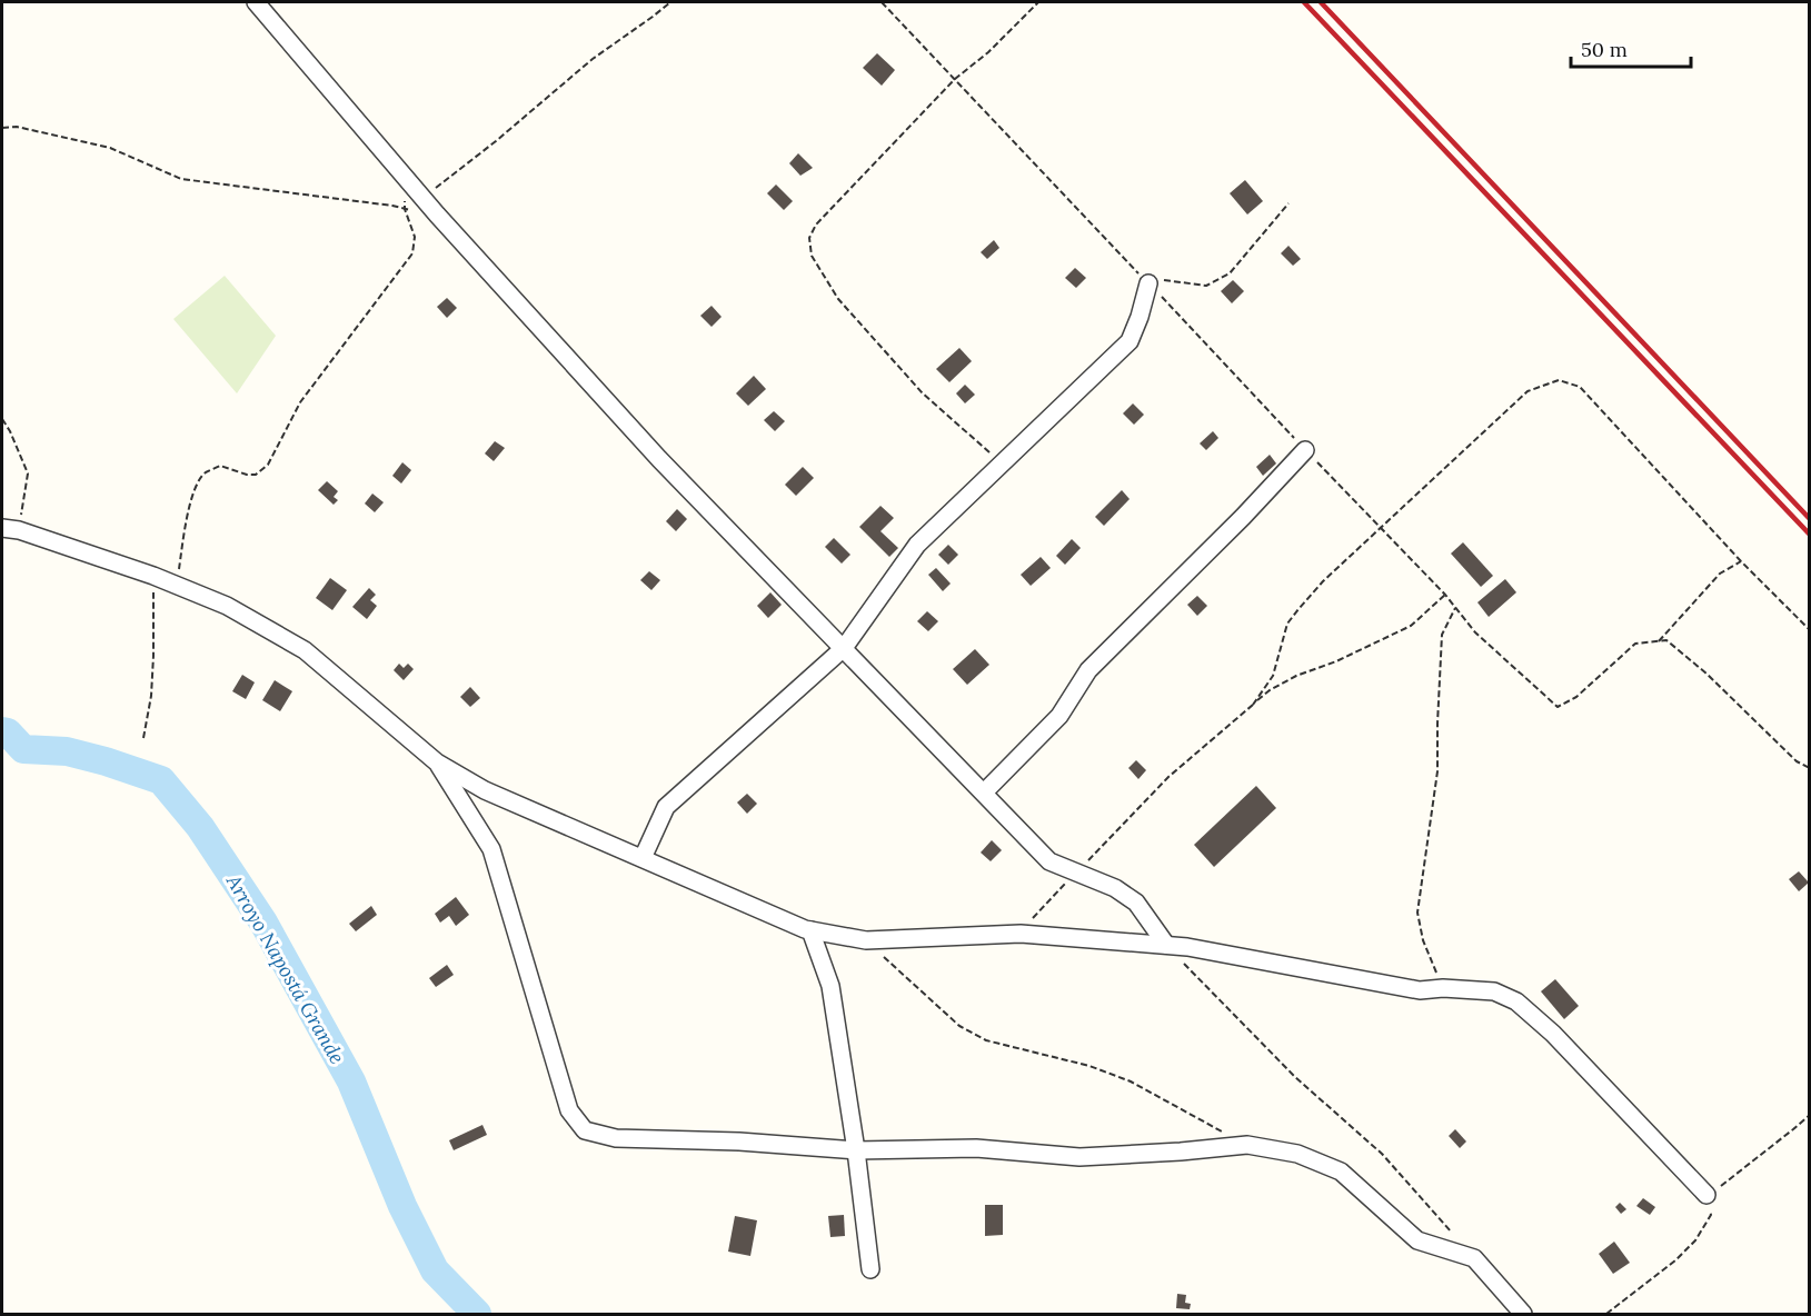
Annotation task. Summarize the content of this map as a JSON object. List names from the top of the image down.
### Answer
{
  "water": ["Arroyo Napostá Grande"],
  "scale_bar": "50 m"
}
